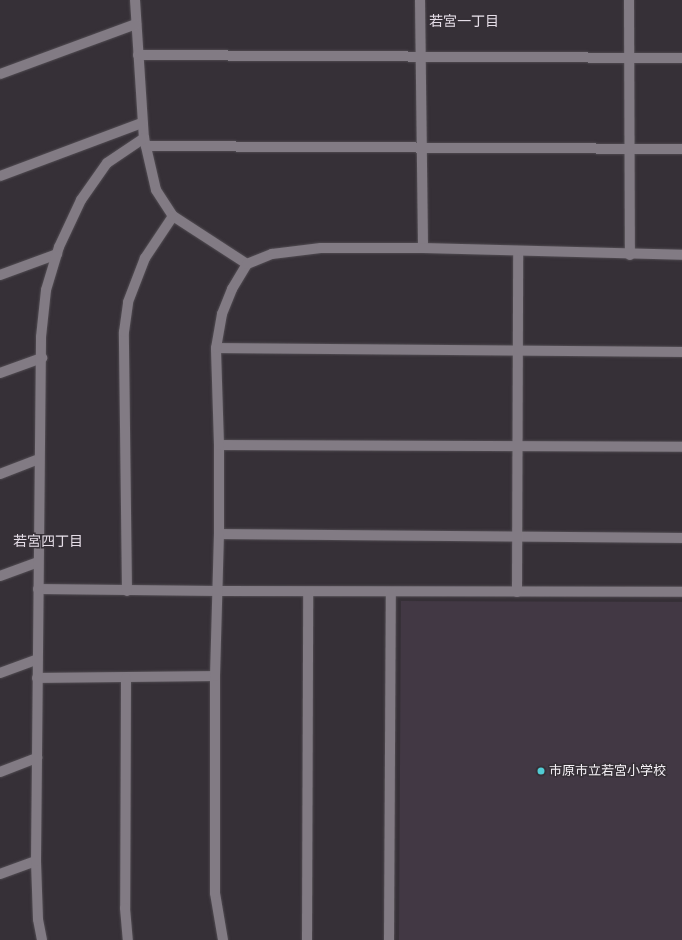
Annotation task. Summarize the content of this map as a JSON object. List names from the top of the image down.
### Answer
{
  "districts": ["若宮一丁目", "若宮四丁目"],
  "places": ["市原市立若宮小学校"]
}
